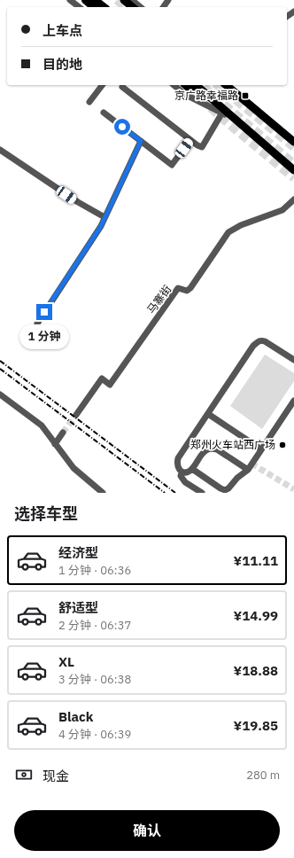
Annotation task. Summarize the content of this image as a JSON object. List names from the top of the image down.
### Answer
{
  "streets": {
    "street": ["马寨街"]
  },
  "places": {
    "transit": ["京广路幸福路"],
    "other": ["郑州火车站西广场"]
  },
  "page": {
    "banner": ["上车点", "目的地"],
    "bubble": "1 分钟",
    "heading": "选择车型",
    "list": [
      {
        "name": "经济型",
        "note": "1 分钟 · 06:36",
        "value": "¥11.11"
      },
      {
        "name": "舒适型",
        "note": "2 分钟 · 06:37",
        "value": "¥14.99"
      },
      {
        "name": "XL",
        "note": "3 分钟 · 06:38",
        "value": "¥18.88"
      },
      {
        "name": "Black",
        "note": "4 分钟 · 06:39",
        "value": "¥19.85"
      }
    ],
    "pay": ["现金", "280 m"],
    "buttons": "确认"
  }
}
